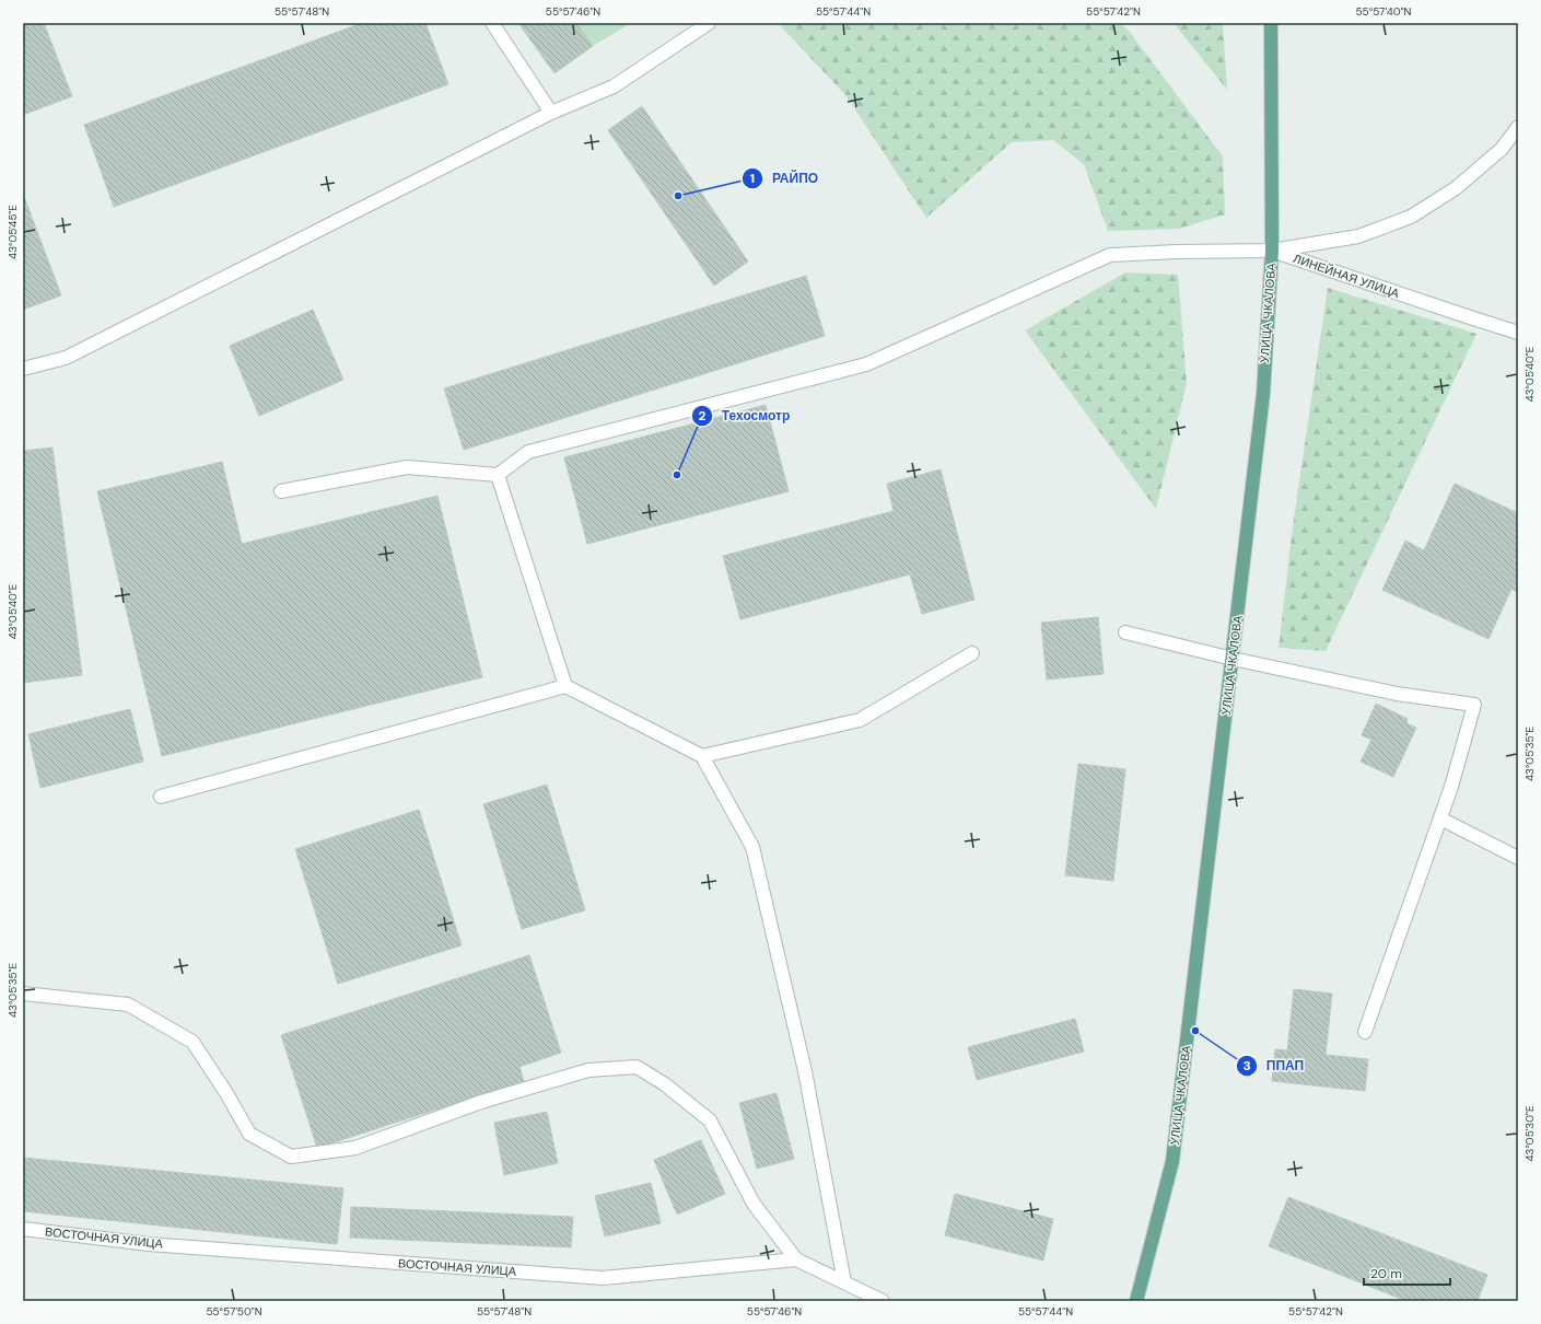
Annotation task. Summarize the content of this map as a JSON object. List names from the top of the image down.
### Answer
{
  "streets": {
    "main road": ["УЛИЦА ЧКАЛОВА"],
    "street": ["ЛИНЕЙНАЯ УЛИЦА", "ВОСТОЧНАЯ УЛИЦА"]
  },
  "crossings": [
    ["ЛИНЕЙНАЯ УЛИЦА", "УЛИЦА ЧКАЛОВА"]
  ],
  "places": ["РАЙПО", "Техосмотр", "ППАП"],
  "scale_bar": "20 m",
  "coordinates": [
    "55°57'48\"N",
    "55°57'46\"N",
    "55°57'44\"N",
    "55°57'42\"N",
    "55°57'40\"N",
    "43°05'45\"E",
    "43°05'40\"E",
    "43°05'35\"E",
    "43°05'30\"E",
    "55°57'50\"N"
  ]
}
